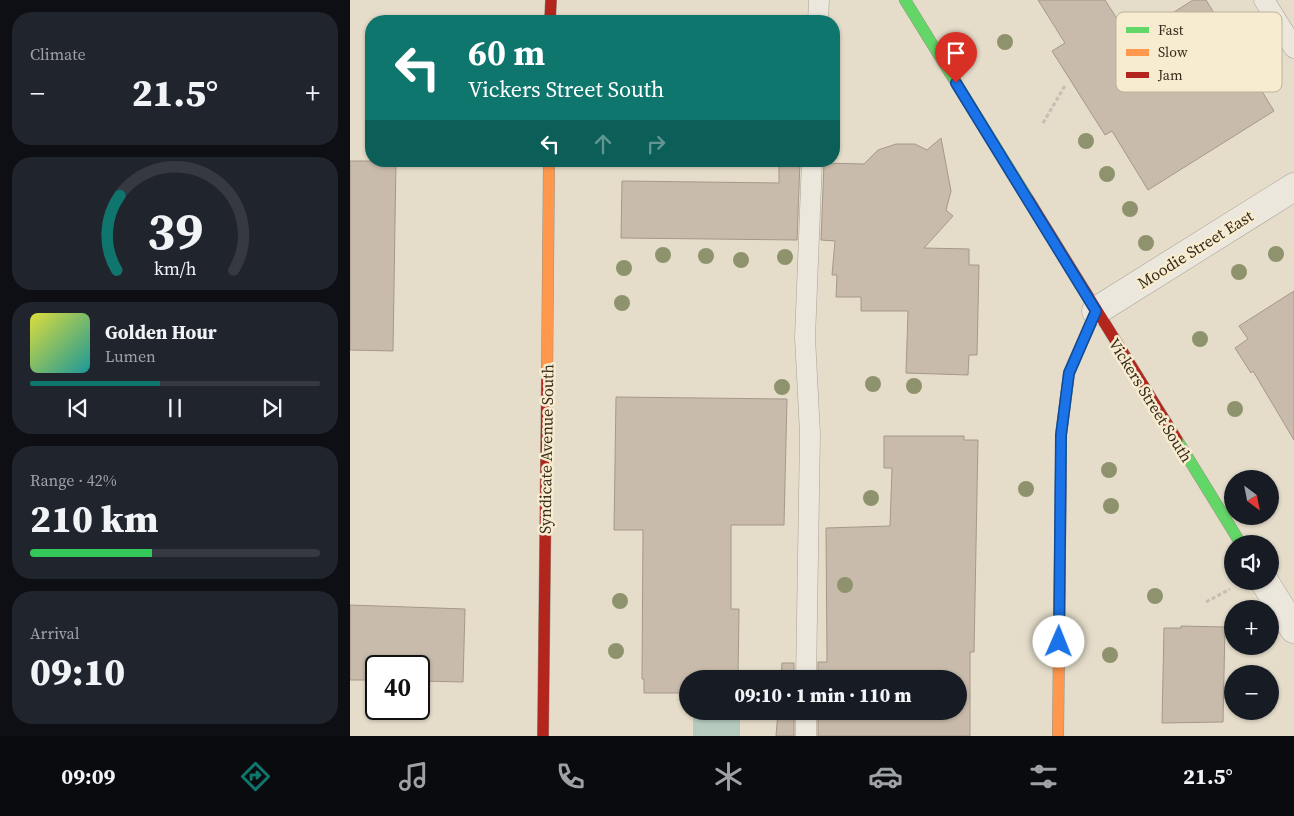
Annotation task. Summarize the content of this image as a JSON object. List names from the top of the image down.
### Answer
{
  "streets": {
    "street": ["Moodie Street East", "Vickers Street South", "Syndicate Avenue South"]
  },
  "crossings": [
    ["Moodie Street East", "Vickers Street South"]
  ],
  "legend": ["Fast", "Slow", "Jam"],
  "north": "bottom right",
  "page": {
    "tile": [
      "Climate",
      ["Range · 42%", "210 km"],
      ["Arrival", "09:10"]
    ],
    "turn": ["60 m", "Vickers Street South"],
    "heat": ["−", "21.5°", "+"],
    "song": ["Golden Hour", "Lumen"],
    "map_buttons": ["+", "−"],
    "limit": "40",
    "trip": "09:10 · 1 min · 110 m",
    "tabs": ["09:09", "21.5°"],
    "gauge": ["39", "km/h"]
  }
}
